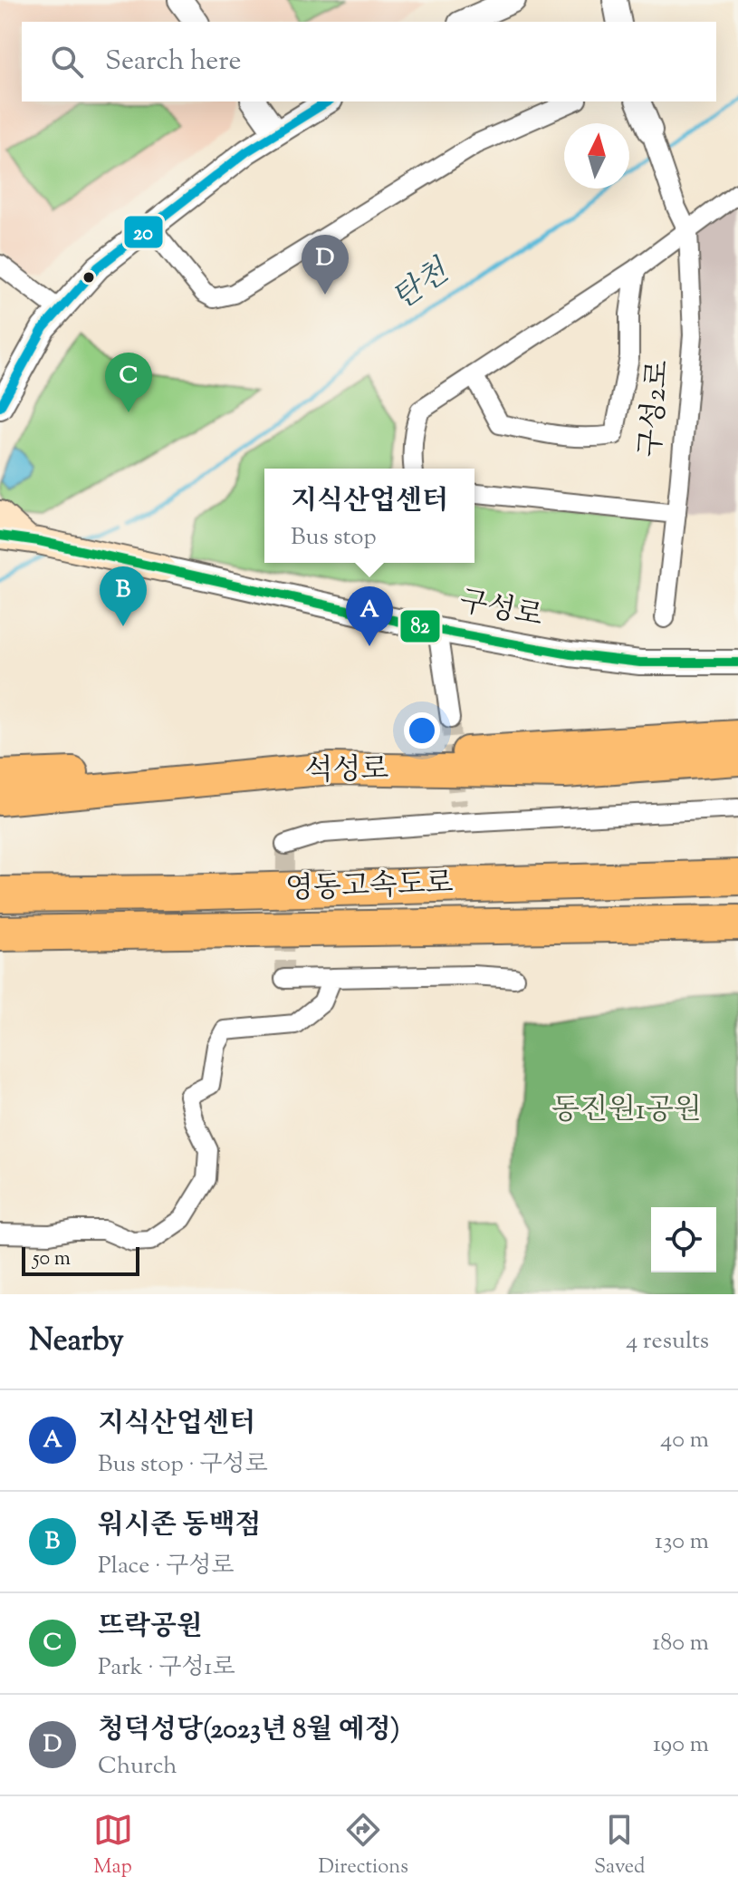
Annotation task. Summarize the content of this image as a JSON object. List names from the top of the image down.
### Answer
{
  "streets": {
    "highway": ["석성로", "영동고속도로"],
    "main road": ["구성로"],
    "street": ["구성2로"]
  },
  "water": ["탄천"],
  "parks": ["동진원1공원"],
  "lines": ["transit line 20", "transit line 82"],
  "scale_bar": "50 m",
  "north": "top",
  "page": {
    "search": "Search here",
    "pins": [
      "D",
      "C",
      "B",
      "A"
    ],
    "popup": ["지식산업센터", "Bus stop"],
    "scale": "50 m",
    "heading": ["Nearby", "4 results"],
    "list": [
      {
        "mark": "A",
        "name": "지식산업센터",
        "note": "Bus stop · 구성로",
        "value": "40 m"
      },
      {
        "mark": "B",
        "name": "워시존 동백점",
        "note": "Place · 구성로",
        "value": "130 m"
      },
      {
        "mark": "C",
        "name": "뜨락공원",
        "note": "Park · 구성1로",
        "value": "180 m"
      },
      {
        "mark": "D",
        "name": "청덕성당(2023년 8월 예정)",
        "note": "Church",
        "value": "190 m"
      }
    ],
    "nav": ["Map", "Directions", "Saved"]
  }
}
